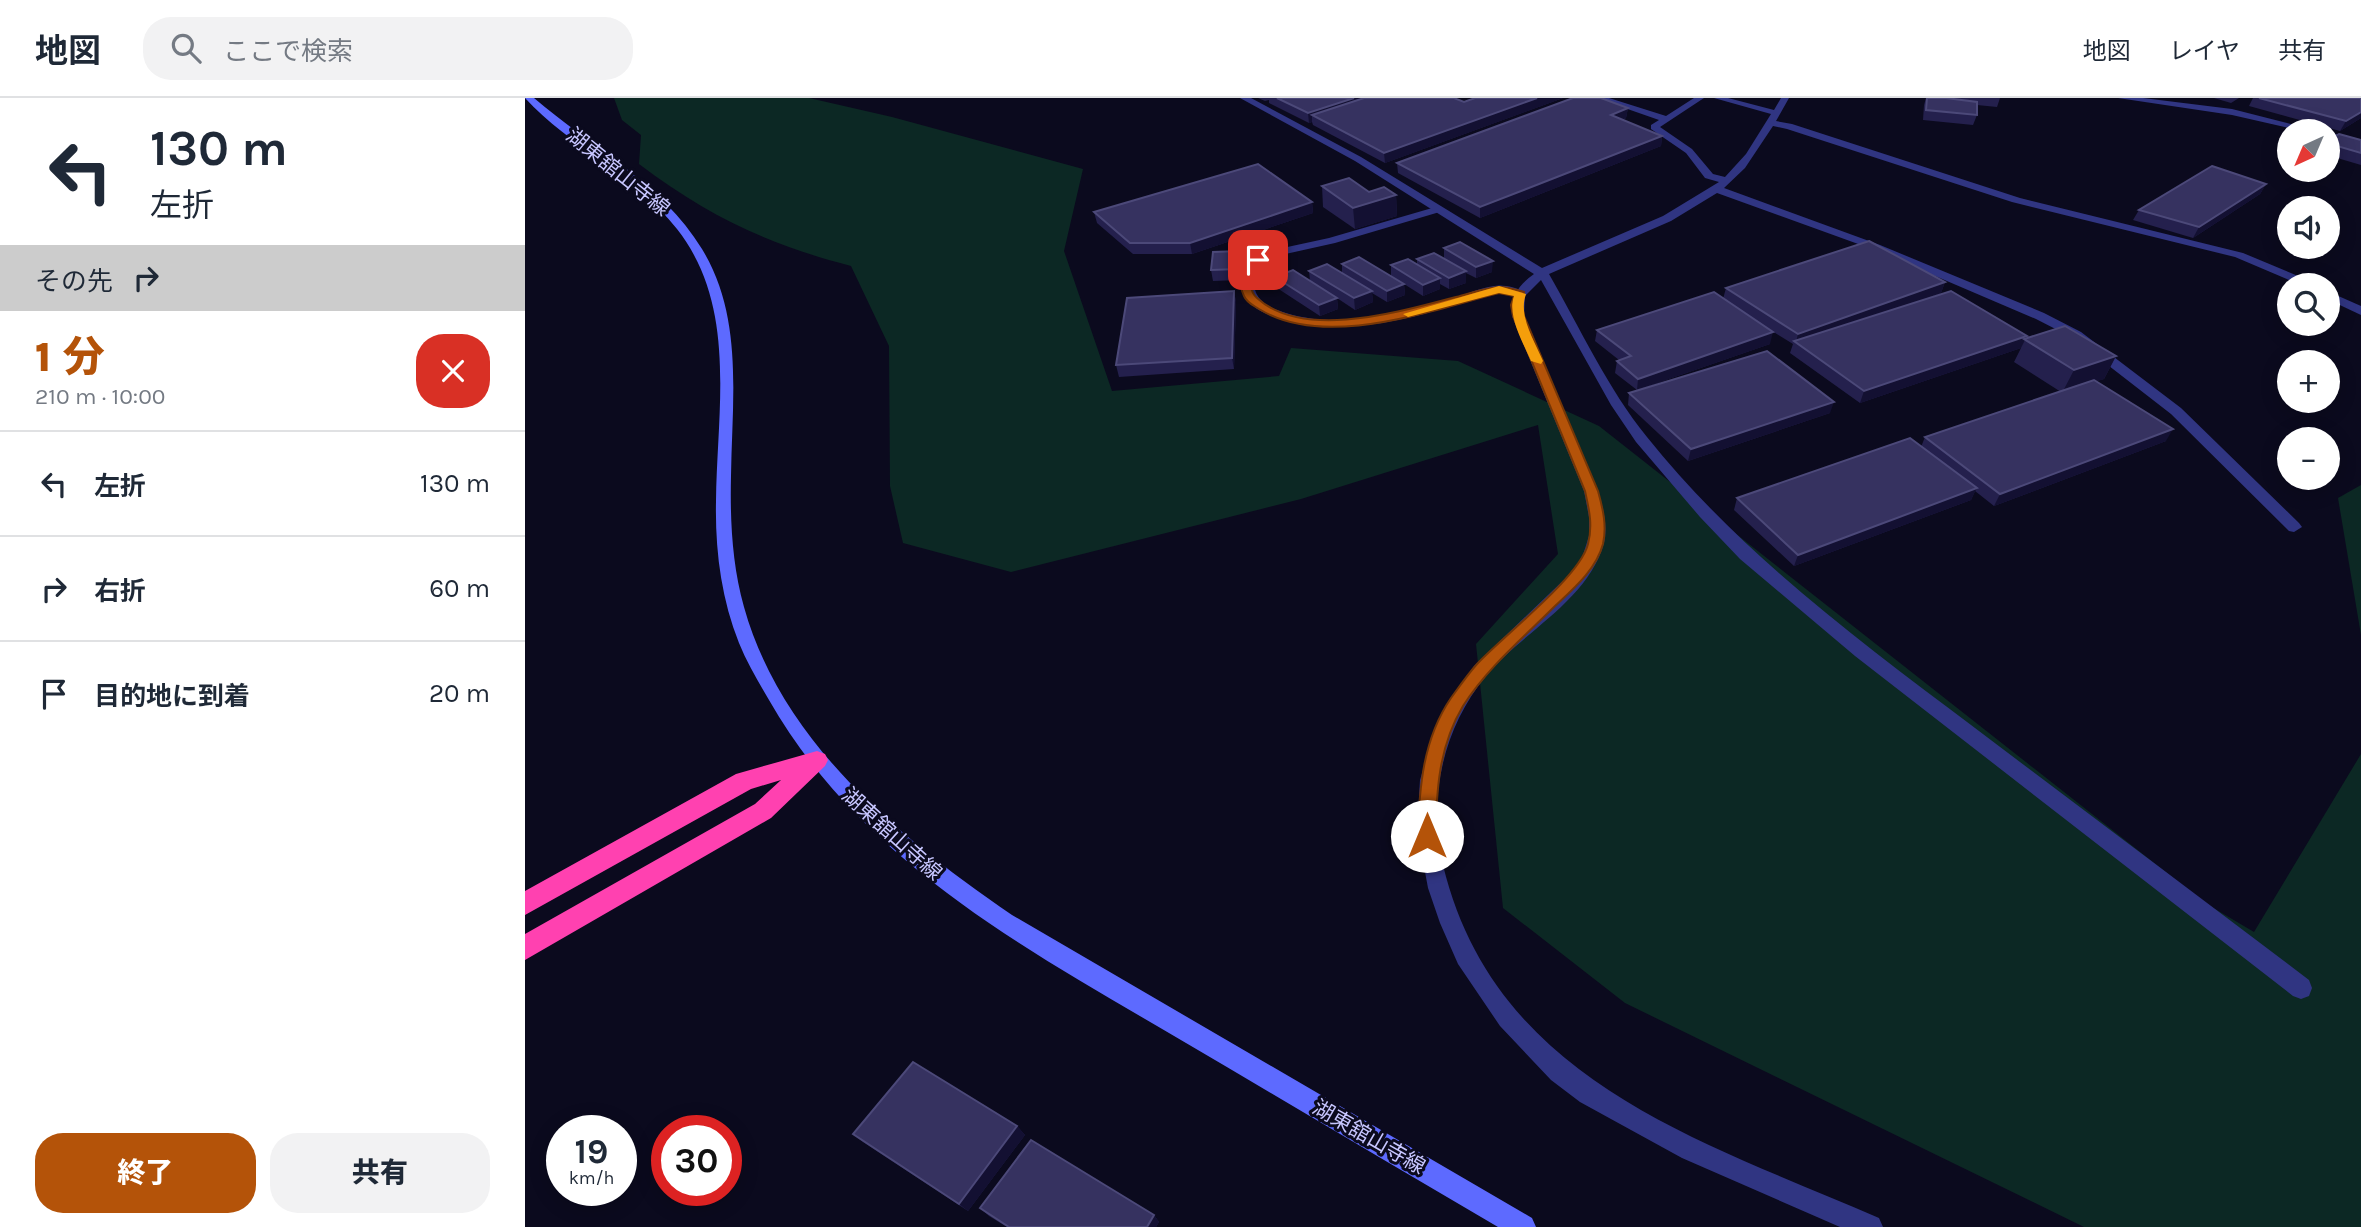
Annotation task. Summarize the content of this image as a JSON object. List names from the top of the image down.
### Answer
{
  "streets": {
    "main road": ["湖東舘山寺線"]
  },
  "north": "bottom left",
  "page": {
    "header": "地図",
    "search": "ここで検索",
    "nav": ["地図", "レイヤ", "共有"],
    "turn": ["130 m", "左折"],
    "map_buttons": ["+", "−"],
    "then": "その先",
    "heading": ["1 分", "210 m · 10:00"],
    "list": [
      {
        "name": "左折",
        "value": "130 m"
      },
      {
        "name": "右折",
        "value": "60 m"
      },
      {
        "name": "目的地に到着",
        "value": "20 m"
      }
    ],
    "speed": "19 km/h",
    "limit": "30",
    "buttons": ["終了", "共有"]
  }
}
